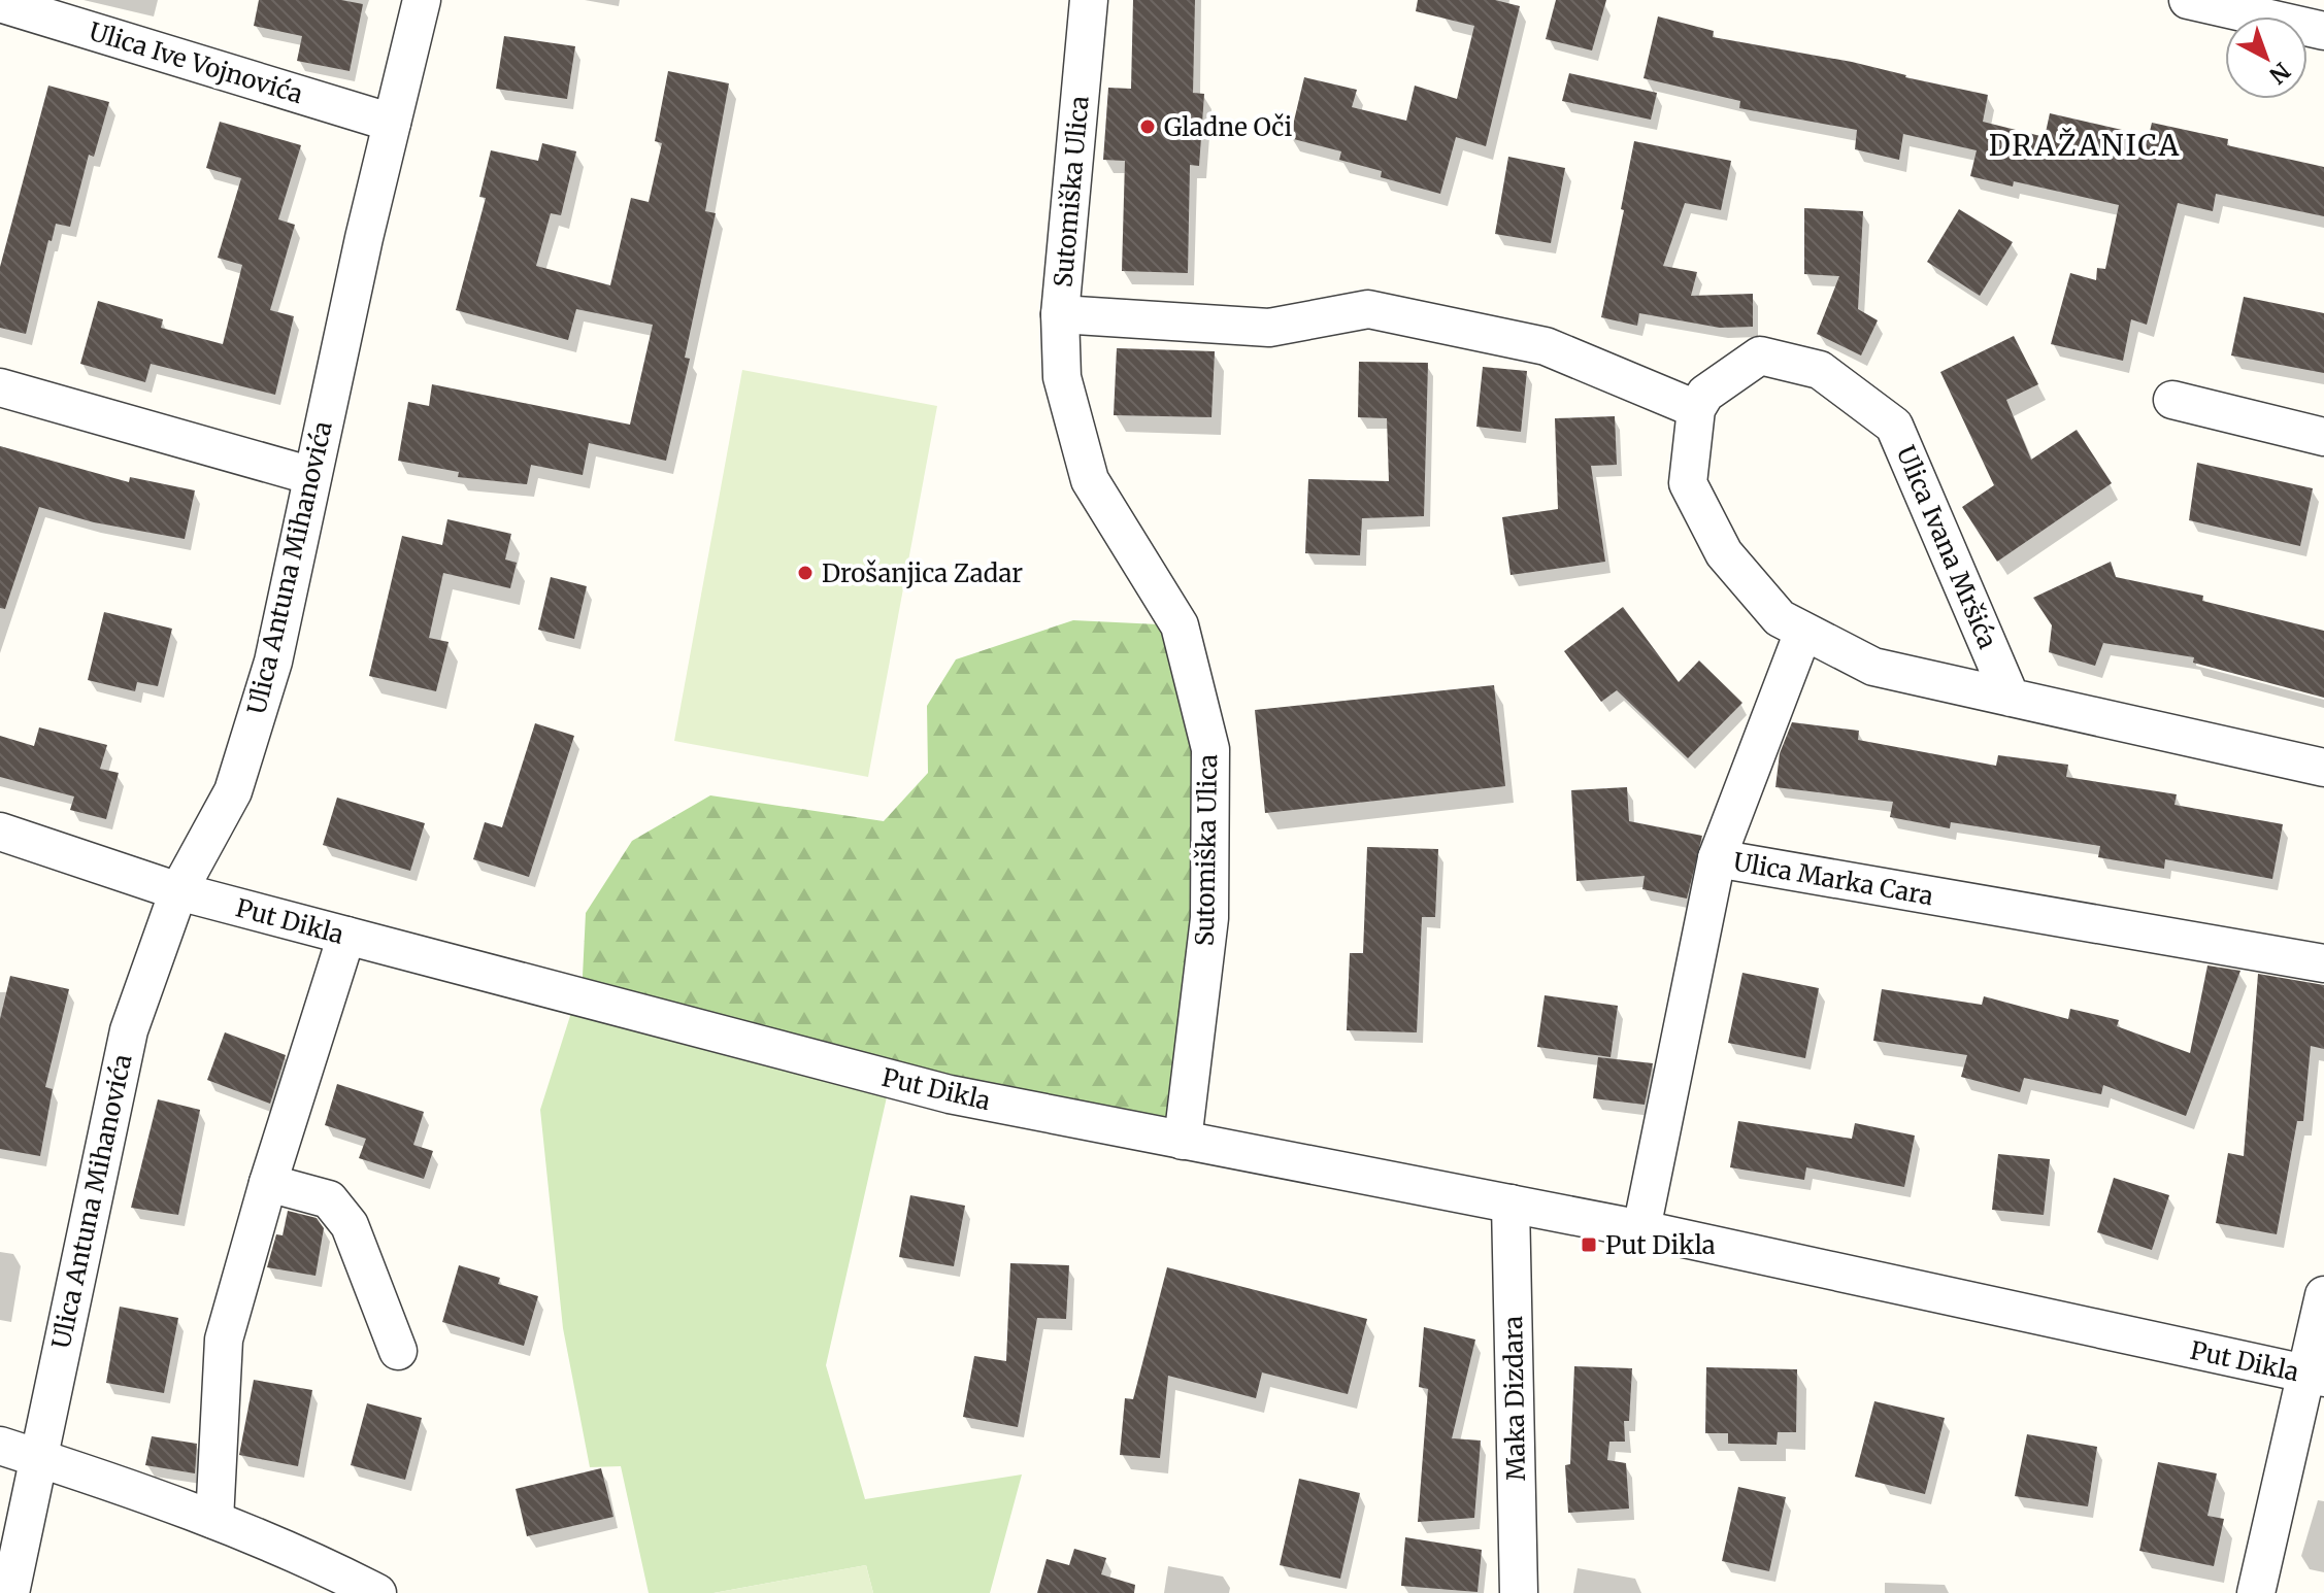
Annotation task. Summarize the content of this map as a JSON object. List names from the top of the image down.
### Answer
{
  "streets": {
    "street": [
      "Ulica Ive Vojnovića",
      "Sutomiška Ulica",
      "Ulica Ivana Mršića",
      "Ulica Antuna Mihanovića",
      "Ulica Marka Cara",
      "Put Dikla",
      "Maka Dizdara"
    ]
  },
  "crossings": [
    ["Ulica Ive Vojnovića", "Ulica Antuna Mihanovića"],
    ["Sutomiška Ulica", "Put Dikla"],
    ["Ulica Antuna Mihanovića", "Put Dikla"],
    ["Ulica Marka Cara", "Put Dikla"],
    ["Put Dikla", "Maka Dizdara"]
  ],
  "districts": ["DRAŽANICA"],
  "places": {
    "other": ["Gladne Oči", "Drošanjica Zadar"],
    "transit": ["Put Dikla"]
  },
  "north": "bottom right"
}
